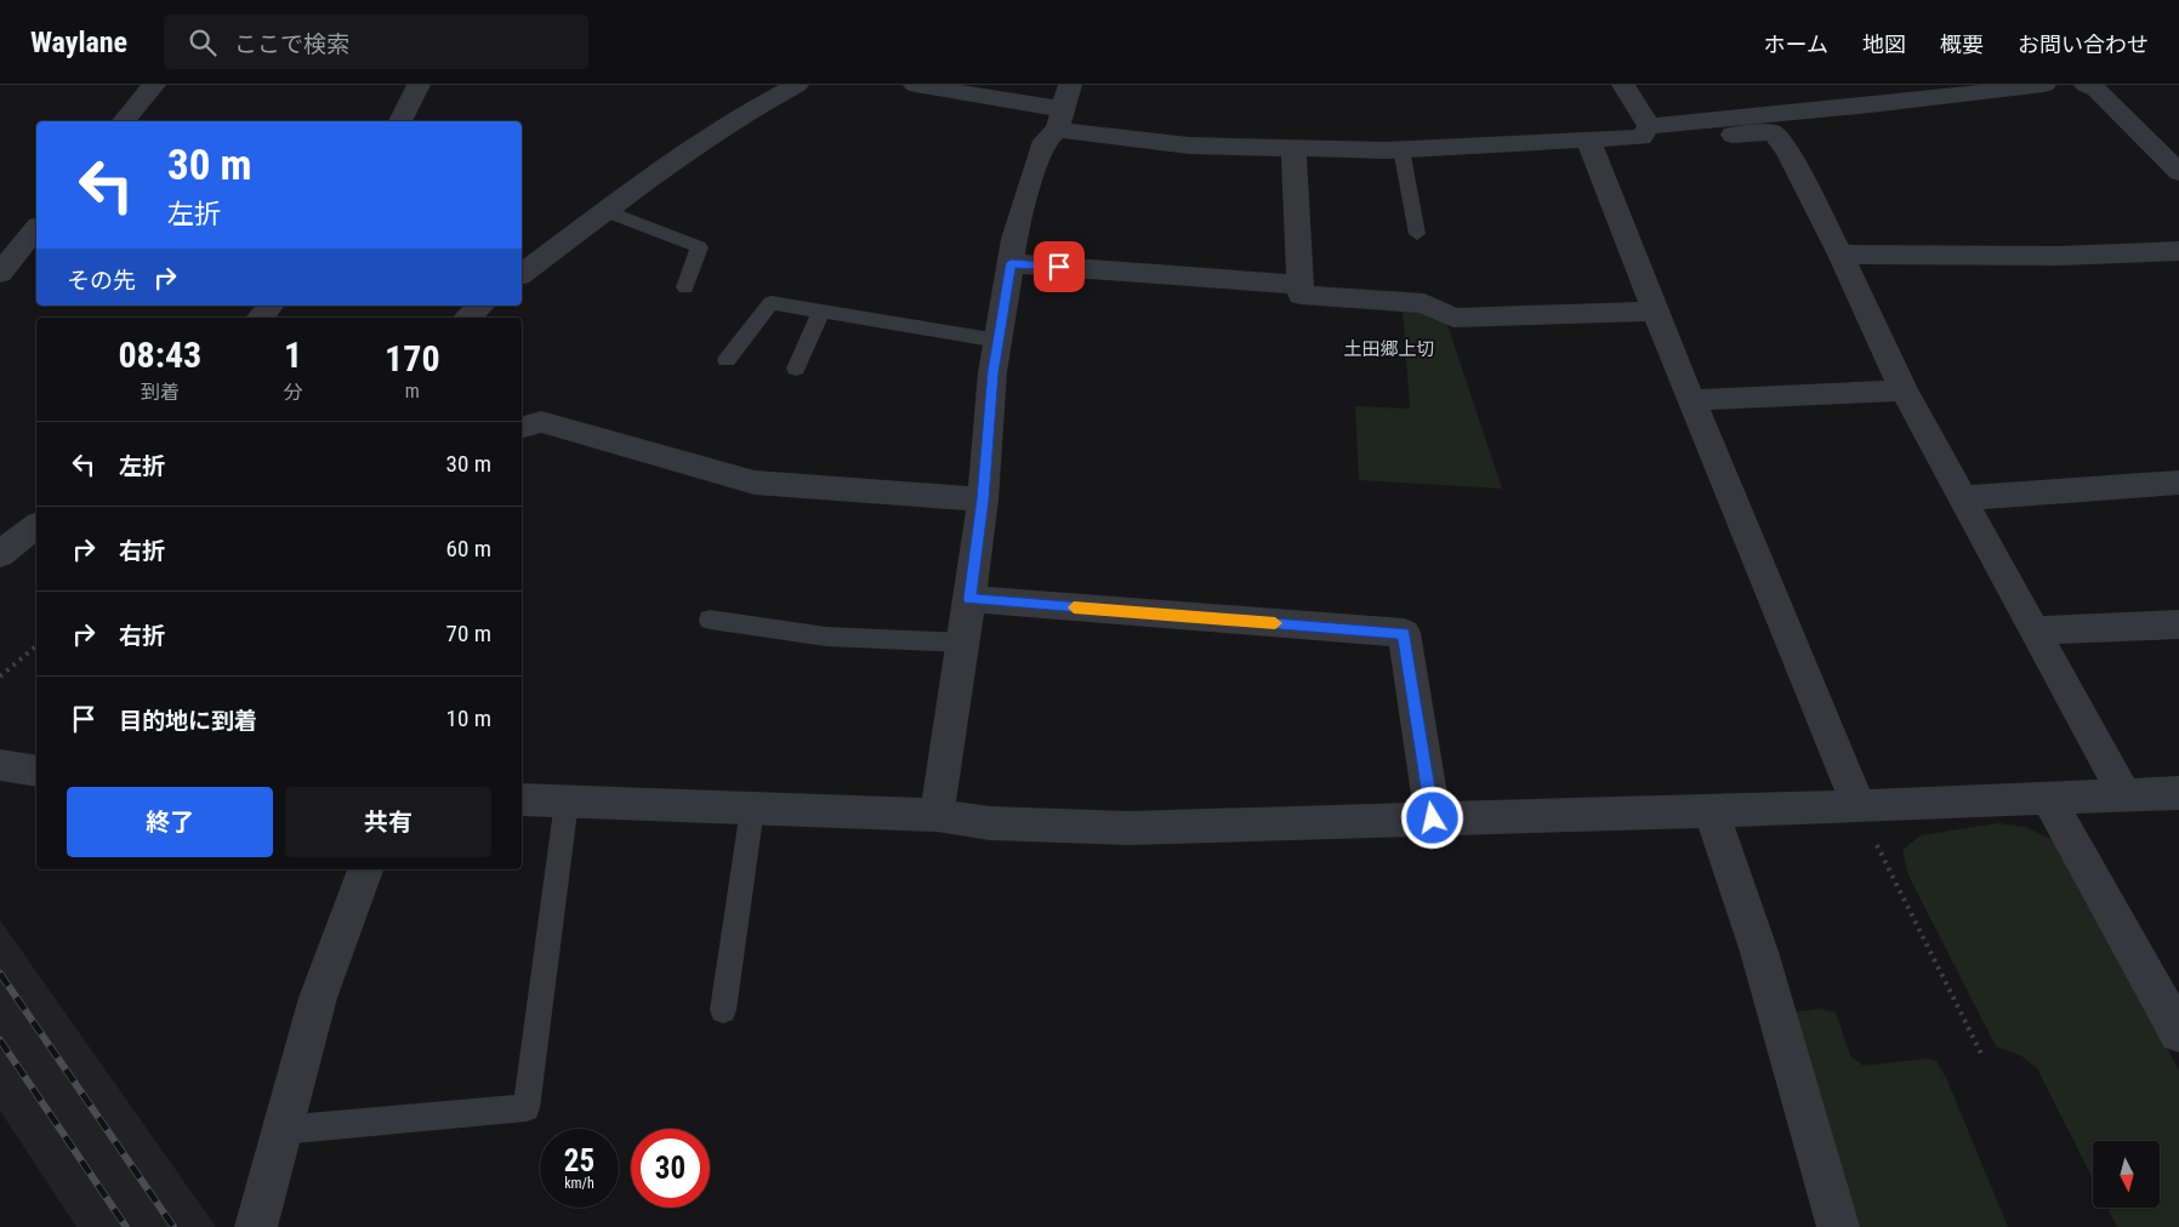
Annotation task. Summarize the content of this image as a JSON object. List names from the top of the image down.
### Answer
{
  "districts": ["土田郷上切"],
  "north": "bottom",
  "page": {
    "header": "Waylane",
    "search": "ここで検索",
    "nav": [
      "ホーム",
      "地図",
      "概要",
      "お問い合わせ"
    ],
    "turn": ["30 m", "左折"],
    "then": "その先",
    "eta": [
      "08:43",
      "到着",
      "1",
      "分",
      "170",
      "m"
    ],
    "list": [
      {
        "name": "左折",
        "value": "30 m"
      },
      {
        "name": "右折",
        "value": "60 m"
      },
      {
        "name": "右折",
        "value": "70 m"
      },
      {
        "name": "目的地に到着",
        "value": "10 m"
      }
    ],
    "buttons": ["終了", "共有"],
    "speed": "25 km/h",
    "limit": "30"
  }
}
